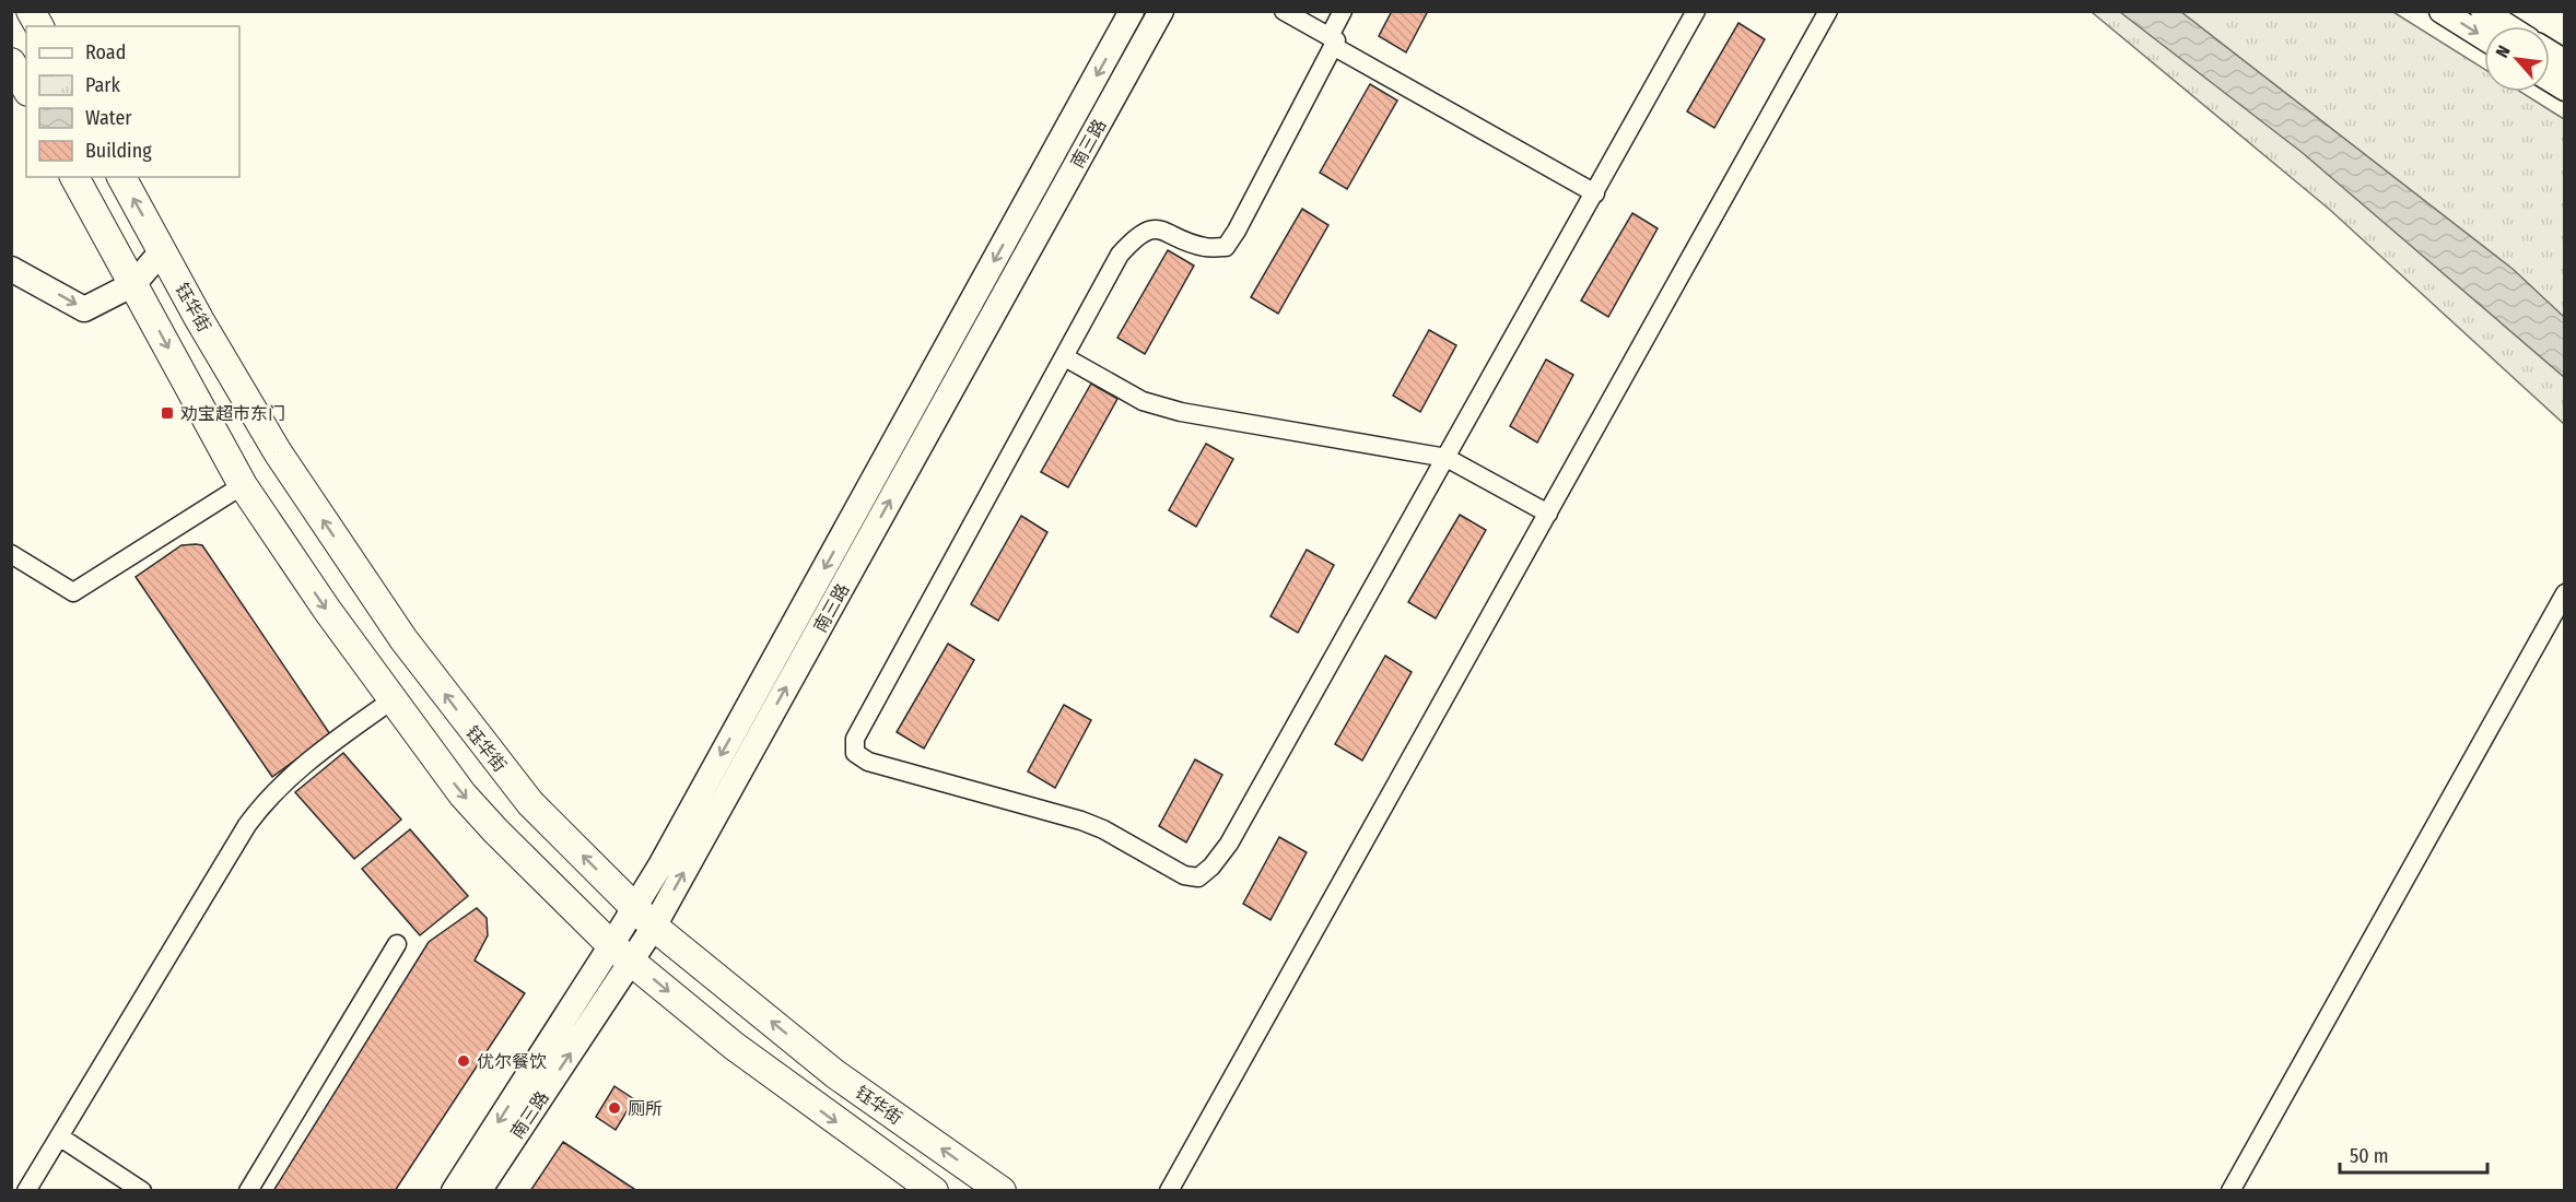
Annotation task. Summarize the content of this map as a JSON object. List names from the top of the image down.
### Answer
{
  "streets": {
    "main road": ["钰华街"],
    "street": ["南三路"]
  },
  "crossings": [
    ["南三路", "钰华街"]
  ],
  "places": {
    "transit": ["劝宝超市东门"],
    "other": ["优尔餐饮", "厕所"]
  },
  "legend": [
    "Road",
    "Park",
    "Water",
    "Building"
  ],
  "scale_bar": "50 m",
  "north": "top left"
}
